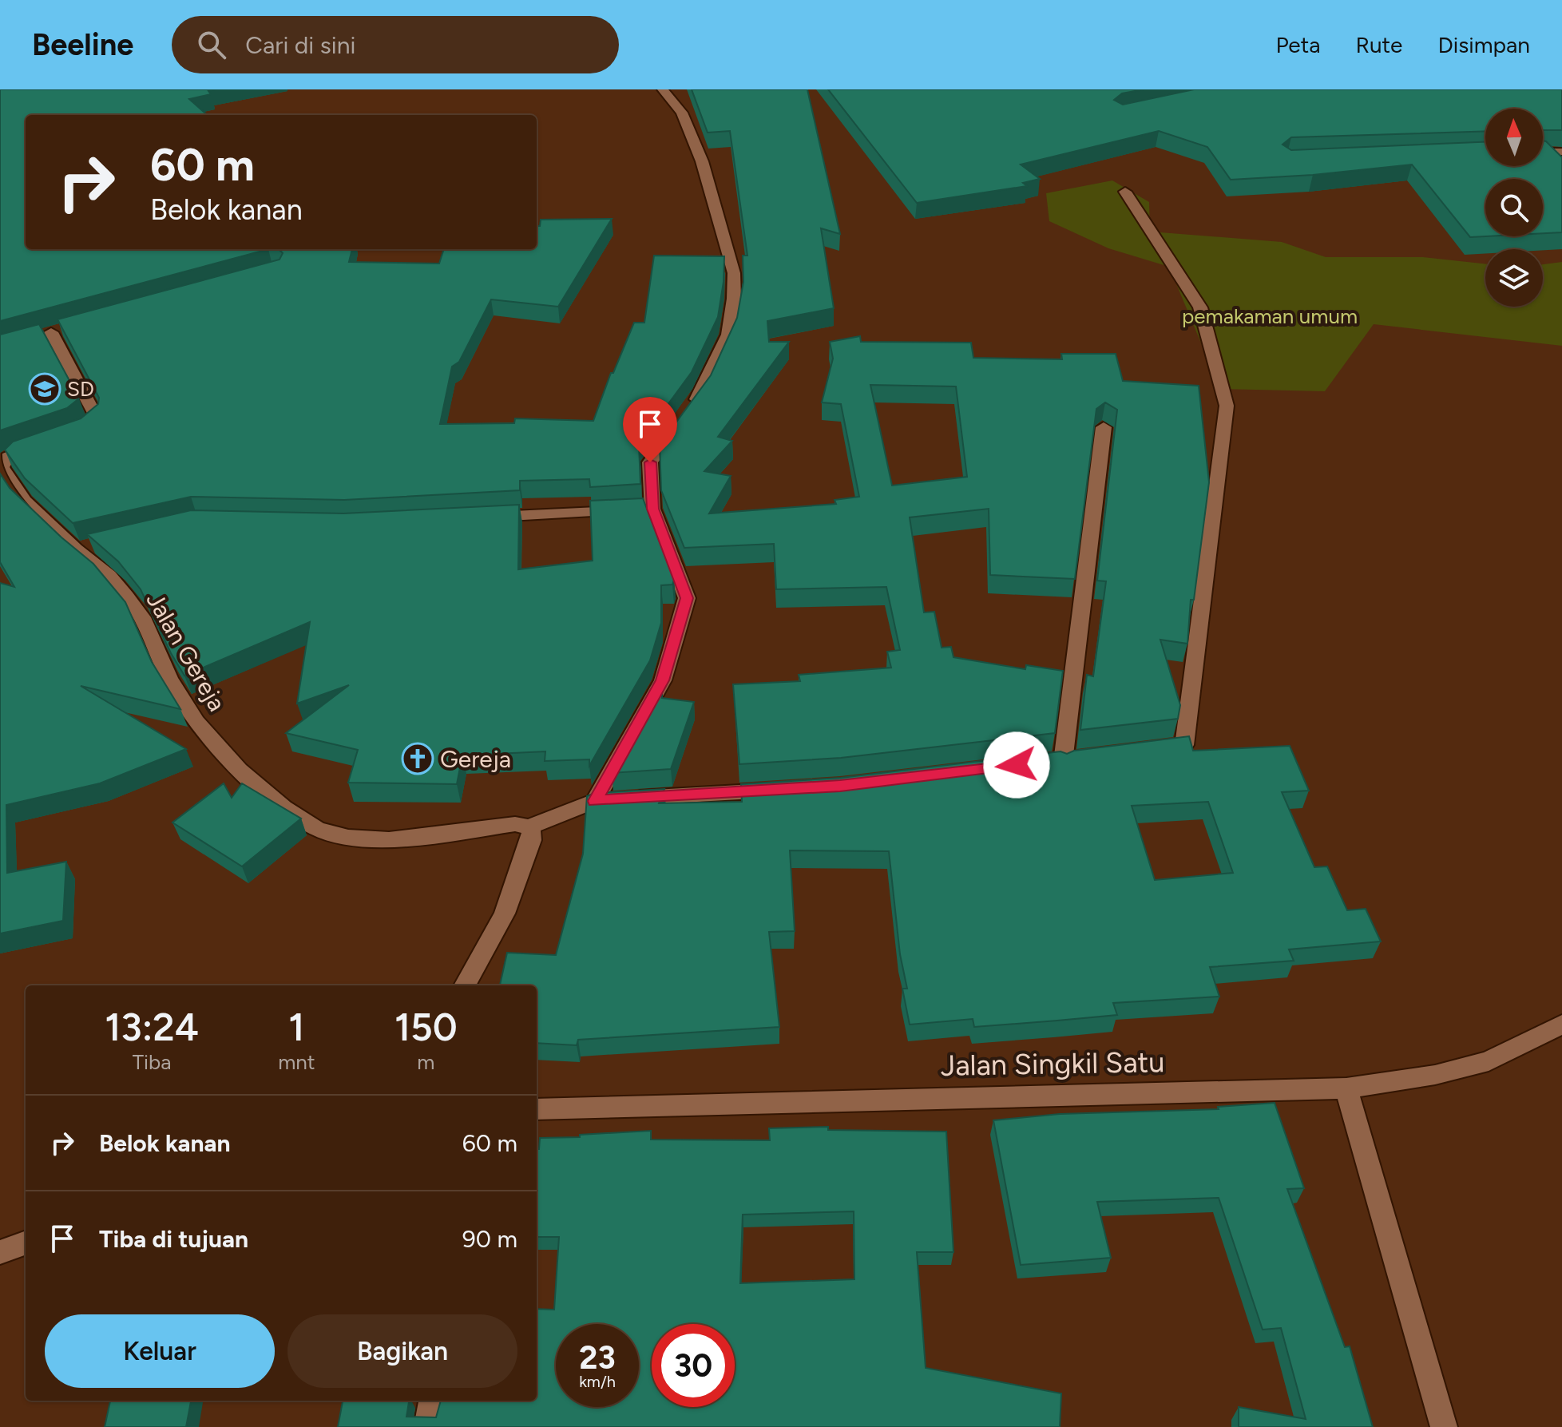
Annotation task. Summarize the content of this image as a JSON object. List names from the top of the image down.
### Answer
{
  "streets": {
    "street": ["Jalan Gereja", "Jalan Singkil Satu"]
  },
  "parks": ["pemakaman umum"],
  "places": {
    "school or university": ["SD"],
    "church": ["Gereja"]
  },
  "north": "top",
  "page": {
    "header": "Beeline",
    "search": "Cari di sini",
    "nav": ["Peta", "Rute", "Disimpan"],
    "turn": ["60 m", "Belok kanan"],
    "eta": [
      "13:24",
      "Tiba",
      "1",
      "mnt",
      "150",
      "m"
    ],
    "list": [
      {
        "name": "Belok kanan",
        "value": "60 m"
      },
      {
        "name": "Tiba di tujuan",
        "value": "90 m"
      }
    ],
    "buttons": ["Keluar", "Bagikan"],
    "speed": "23 km/h",
    "limit": "30"
  }
}
